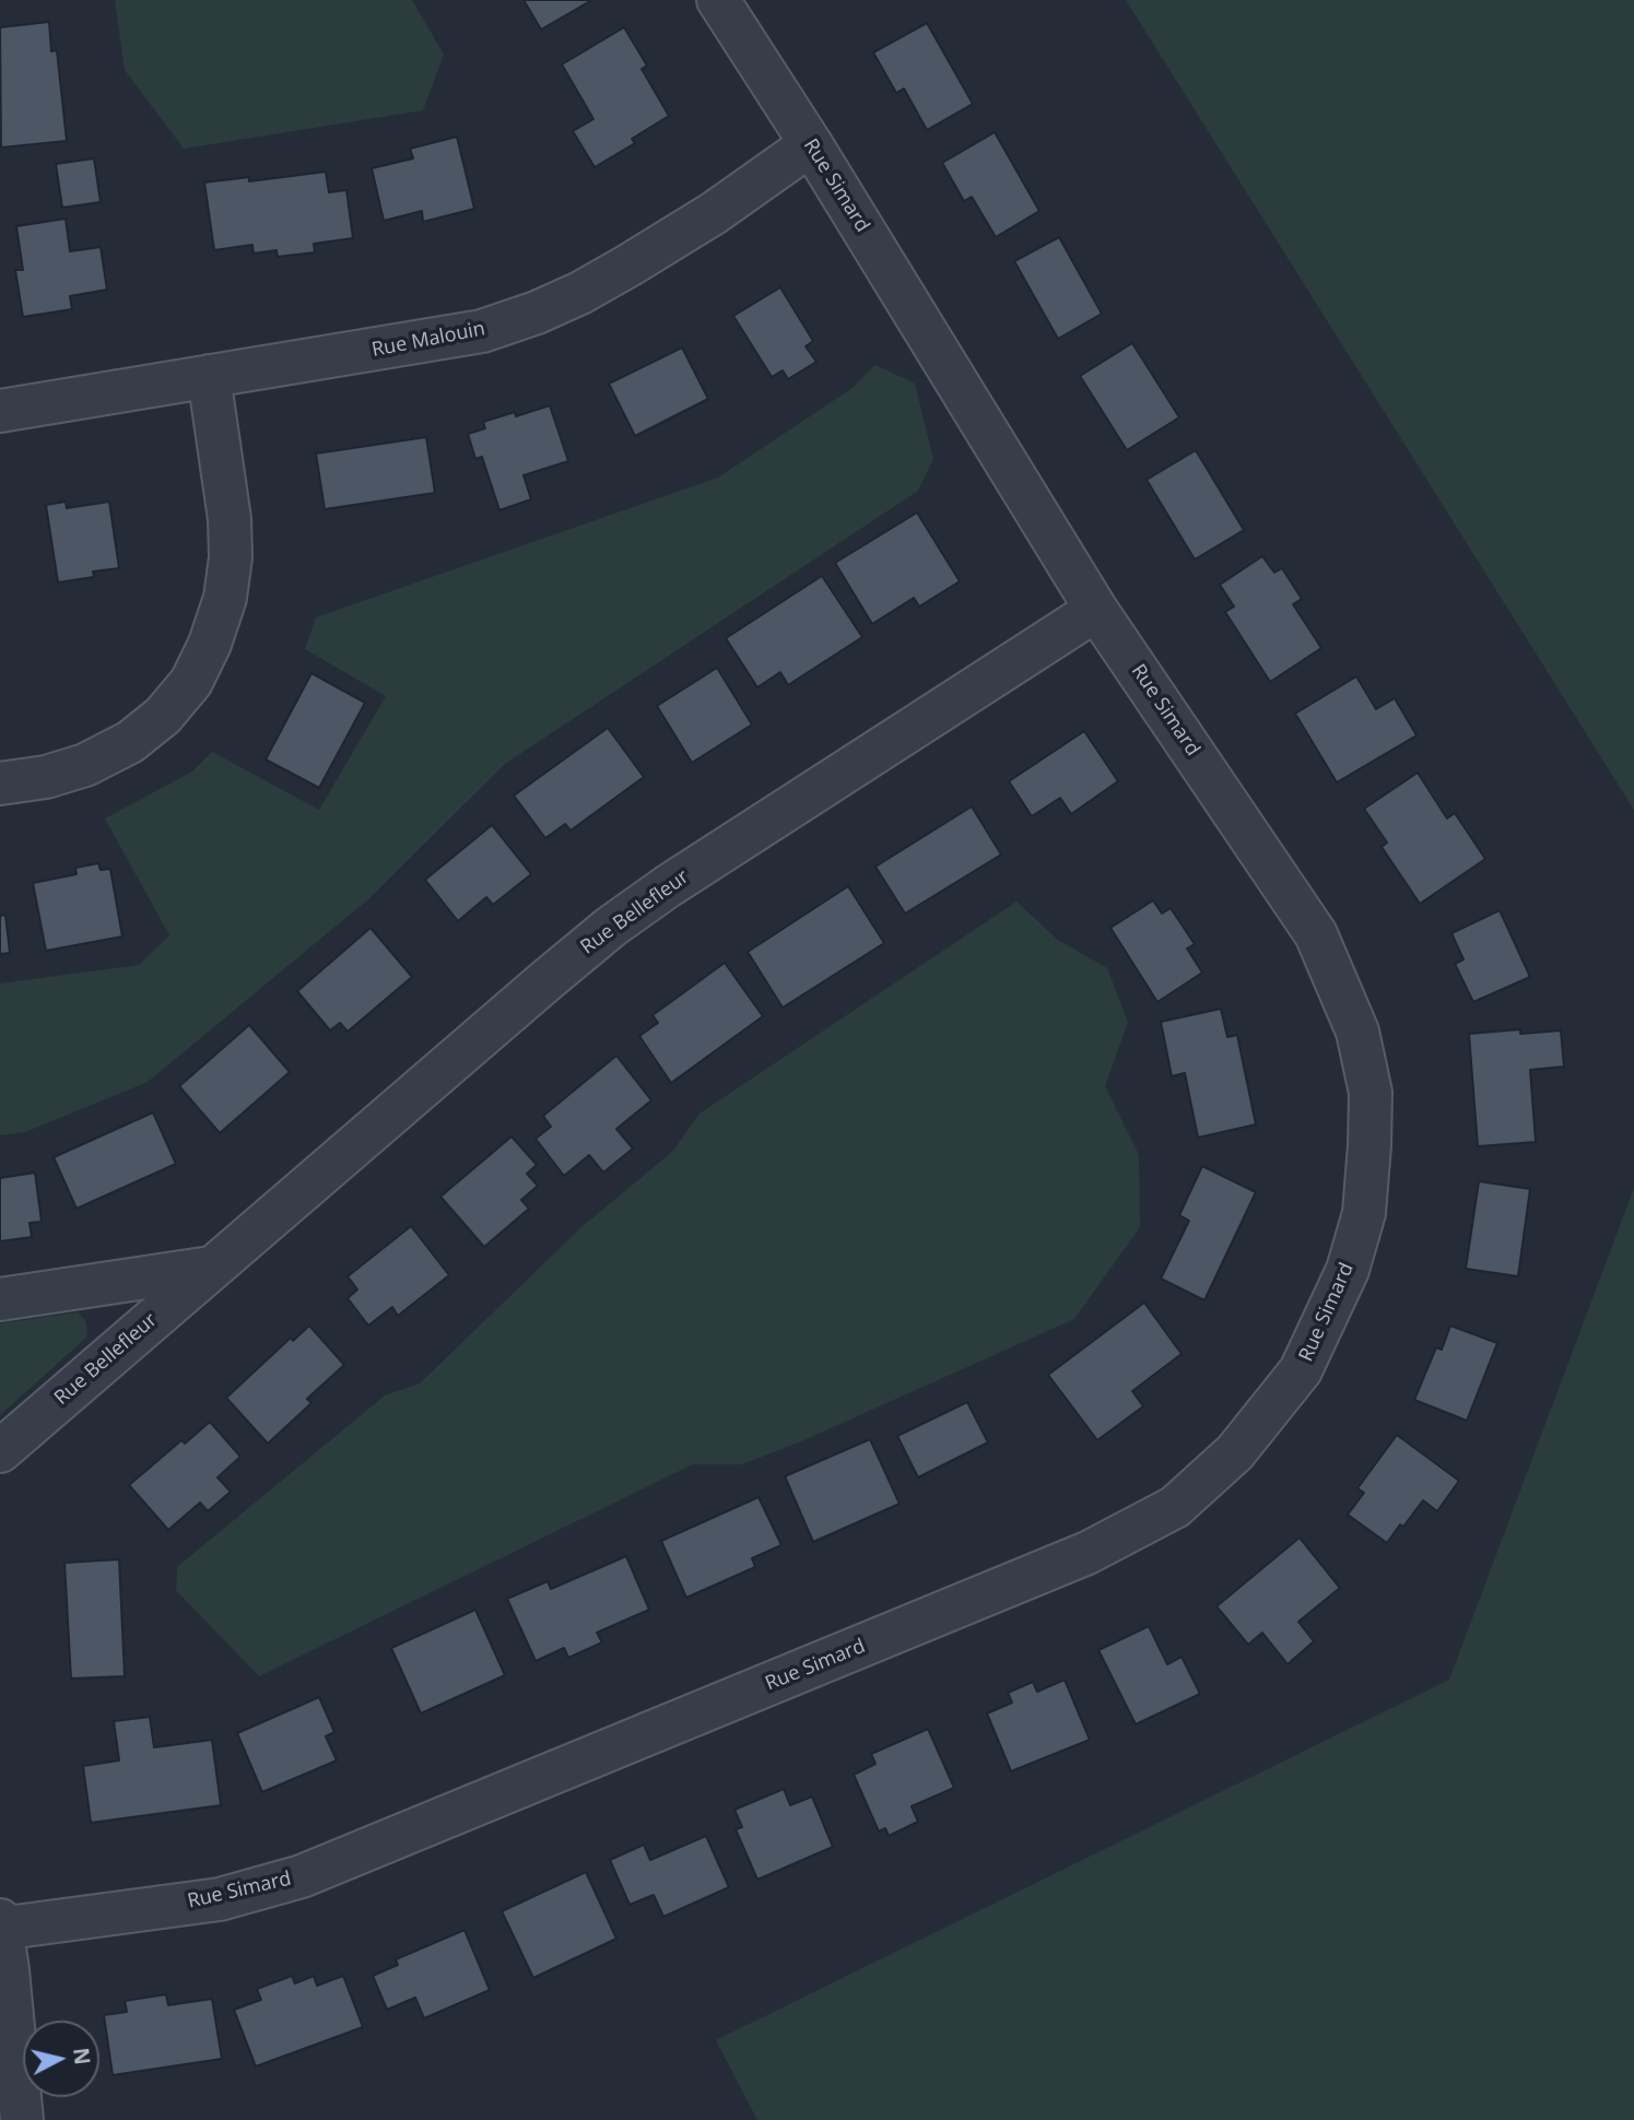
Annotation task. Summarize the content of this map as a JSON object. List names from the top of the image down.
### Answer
{
  "streets": {
    "street": ["Rue Simard", "Rue Malouin", "Rue Bellefleur"]
  },
  "crossings": [
    ["Rue Simard", "Rue Malouin"],
    ["Rue Simard", "Rue Bellefleur"]
  ],
  "north": "right"
}
